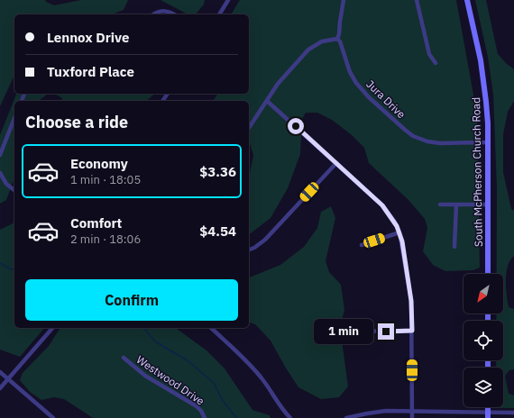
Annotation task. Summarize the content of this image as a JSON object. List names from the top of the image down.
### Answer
{
  "streets": {
    "main road": ["South McPherson Church Road"],
    "street": ["Jura Drive", "Westwood Drive"]
  },
  "crossings": [
    ["Jura Drive", "South McPherson Church Road"]
  ],
  "north": "bottom left",
  "page": {
    "banner": ["Lennox Drive", "Tuxford Place"],
    "heading": "Choose a ride",
    "list": [
      {
        "name": "Economy",
        "note": "1 min · 18:05",
        "value": "$3.36"
      },
      {
        "name": "Comfort",
        "note": "2 min · 18:06",
        "value": "$4.54"
      }
    ],
    "buttons": "Confirm",
    "bubble": "1 min"
  }
}
